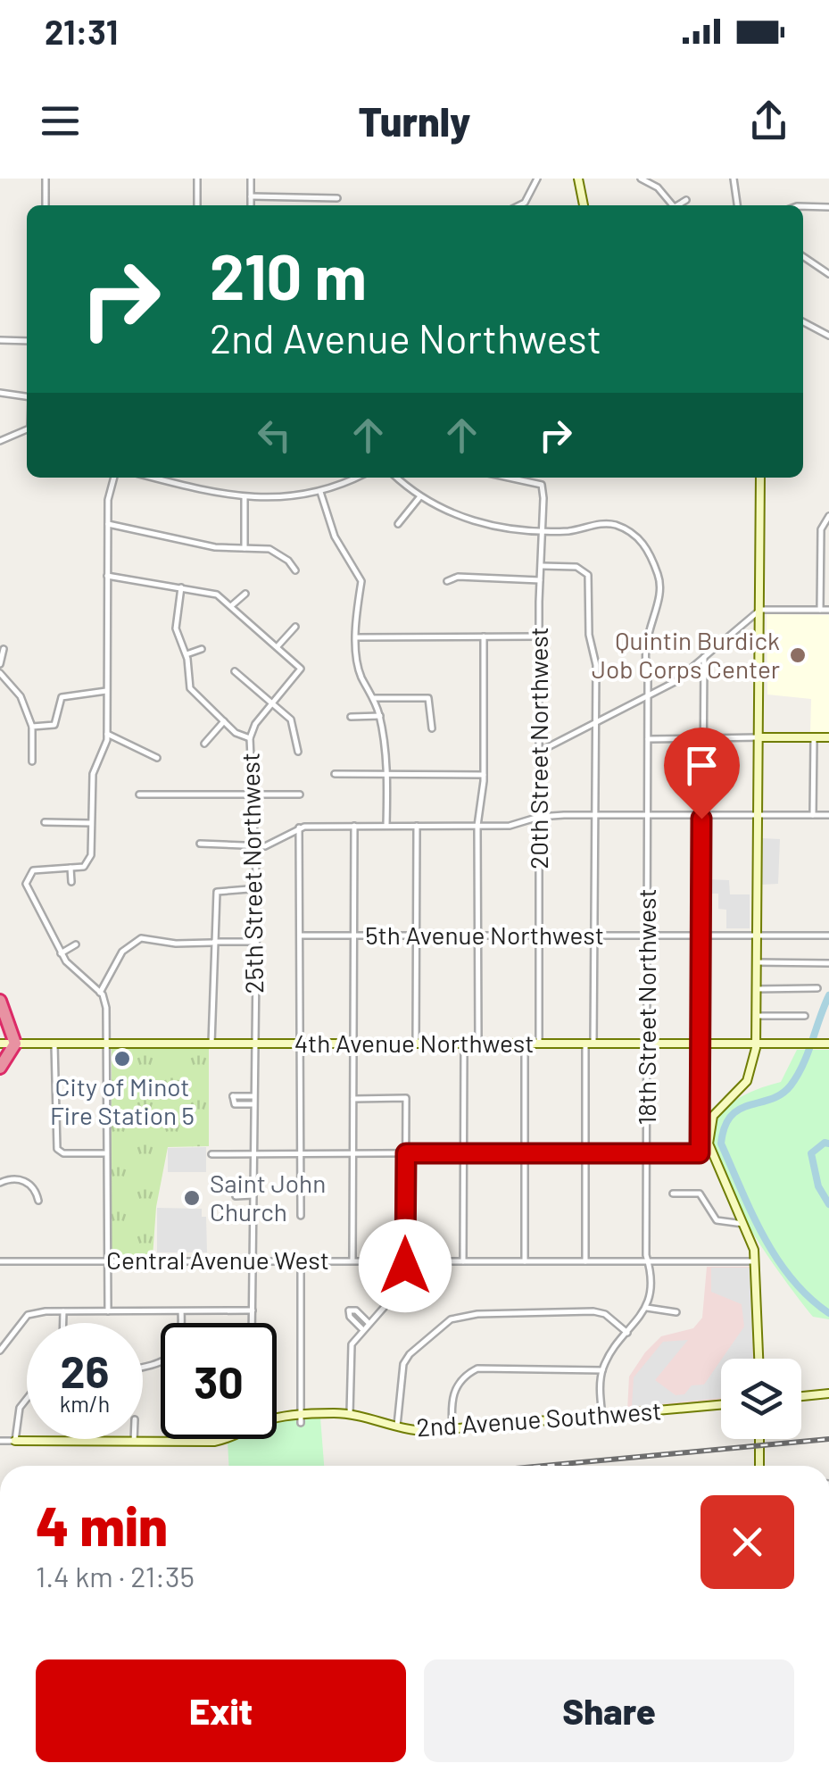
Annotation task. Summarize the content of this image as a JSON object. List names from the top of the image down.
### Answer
{
  "streets": {
    "street": [
      "20th Street Northwest",
      "25th Street Northwest",
      "5th Avenue Northwest",
      "18th Street Northwest",
      "4th Avenue Northwest",
      "Central Avenue West",
      "2nd Avenue Southwest"
    ]
  },
  "crossings": [
    ["20th Street Northwest", "5th Avenue Northwest"],
    ["20th Street Northwest", "18th Street Northwest"],
    ["20th Street Northwest", "4th Avenue Northwest"],
    ["25th Street Northwest", "4th Avenue Northwest"],
    ["25th Street Northwest", "Central Avenue West"],
    ["5th Avenue Northwest", "18th Street Northwest"],
    ["18th Street Northwest", "4th Avenue Northwest"],
    ["18th Street Northwest", "Central Avenue West"]
  ],
  "places": ["Quintin Burdick Job Corps Center", "City of Minot Fire Station 5", "Saint John Church"],
  "page": {
    "status": "21:31",
    "header": "Turnly",
    "turn": ["210 m", "2nd Avenue Northwest"],
    "speed": "26 km/h",
    "limit": "30",
    "heading": ["4 min", "1.4 km · 21:35"],
    "buttons": ["Exit", "Share"]
  }
}
